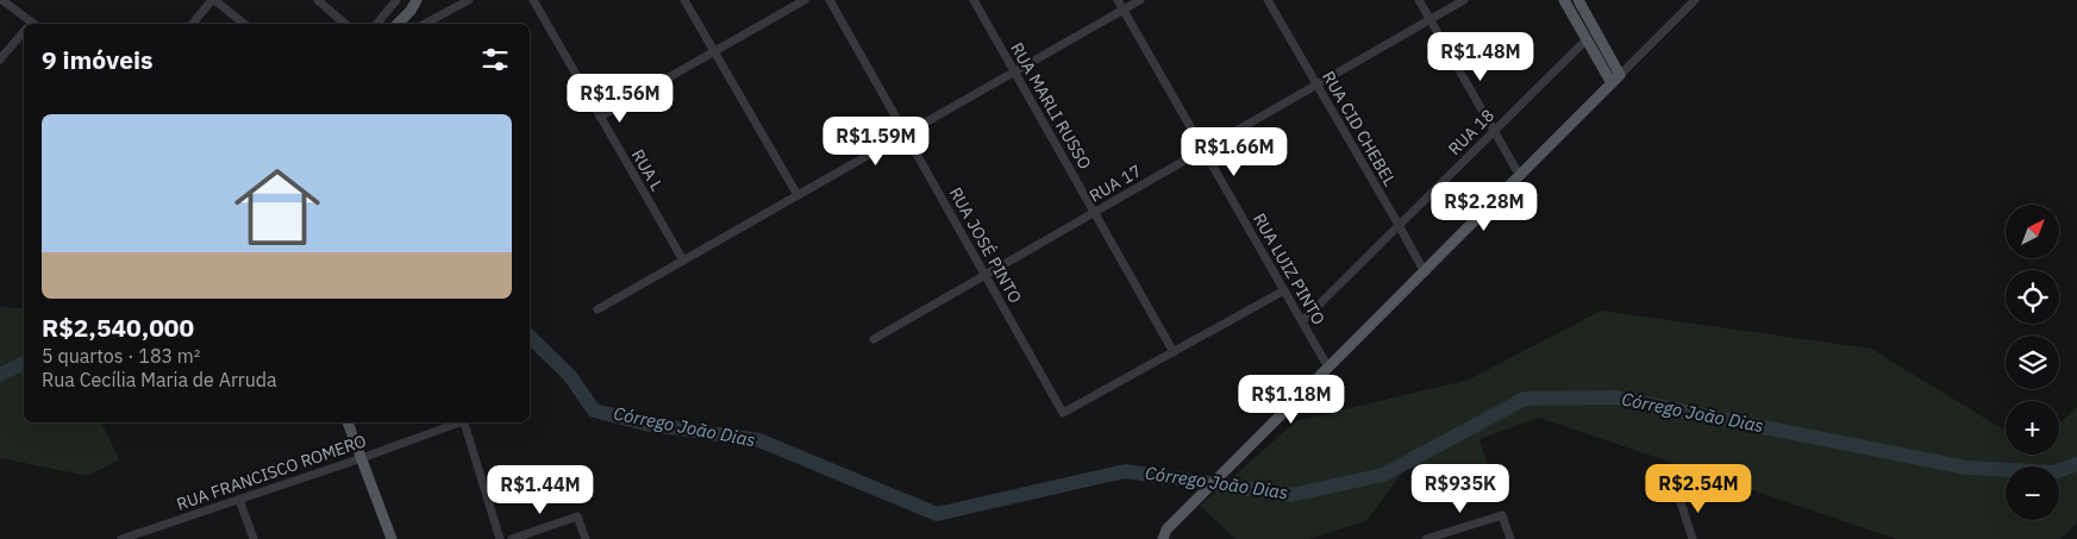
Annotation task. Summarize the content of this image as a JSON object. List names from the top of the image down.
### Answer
{
  "streets": {
    "street": [
      "RUA MARLI RUSSO",
      "RUA CID CHEBEL",
      "RUA 18",
      "RUA L",
      "RUA 17",
      "RUA JOSÉ PINTO",
      "RUA LUIZ PINTO",
      "RUA FRANCISCO ROMERO"
    ]
  },
  "crossings": [
    ["RUA MARLI RUSSO", "RUA 17"],
    ["RUA MARLI RUSSO", "RUA JOSÉ PINTO"],
    ["RUA CID CHEBEL", "RUA 18"],
    ["RUA CID CHEBEL", "RUA 17"],
    ["RUA 18", "RUA LUIZ PINTO"],
    ["RUA 17", "RUA JOSÉ PINTO"],
    ["RUA 17", "RUA LUIZ PINTO"]
  ],
  "water": ["Córrego João Dias"],
  "north": "top right",
  "page": {
    "heading": "9 imóveis",
    "price": [
      "R$1.48M",
      "R$1.56M",
      "R$1.59M",
      "R$1.66M",
      "R$2.28M",
      "R$1.18M",
      "R$935K",
      "R$2.54M",
      "R$1.44M"
    ],
    "list": [
      {
        "name": "R$2,540,000",
        "note": "5 quartos · 183 m² · Rua Cecília Maria de Arruda"
      }
    ],
    "map_buttons": ["+", "−"]
  }
}
